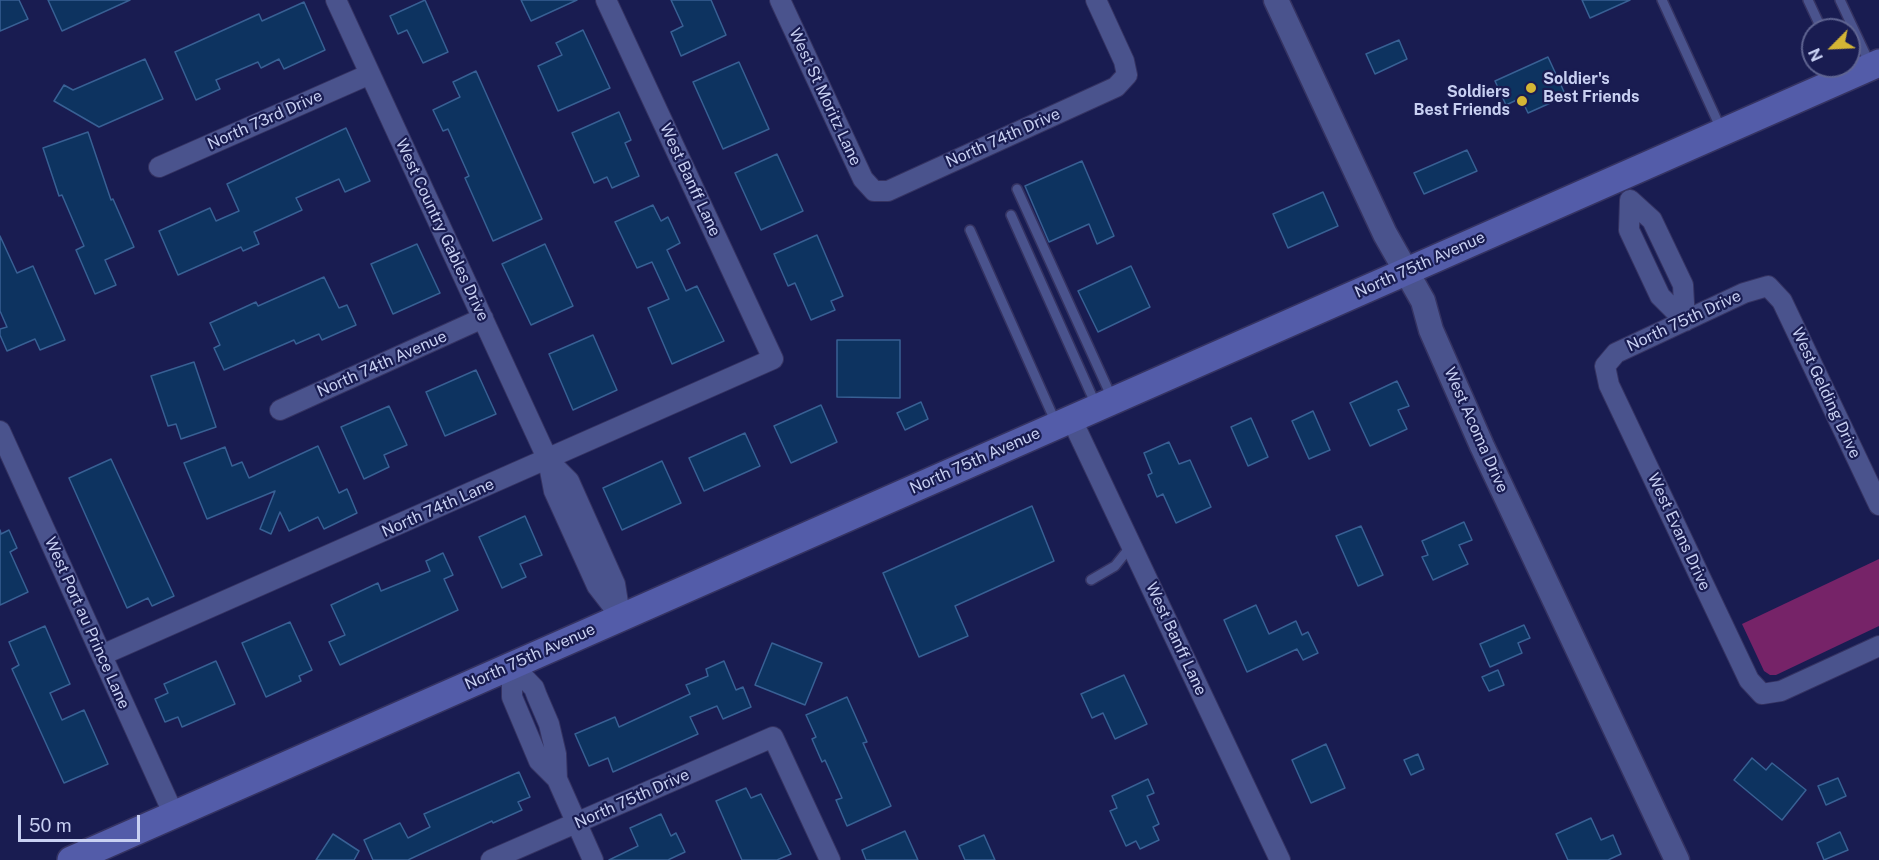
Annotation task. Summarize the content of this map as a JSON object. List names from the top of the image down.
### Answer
{
  "streets": {
    "main road": ["North 75th Avenue"],
    "street": [
      "West St Moritz Lane",
      "North 73rd Drive",
      "North 74th Drive",
      "West Banff Lane",
      "West Country Gables Drive",
      "North 75th Drive",
      "North 74th Avenue",
      "West Gelding Drive",
      "West Acoma Drive",
      "North 74th Lane",
      "West Evans Drive",
      "West Port au Prince Lane"
    ]
  },
  "crossings": [
    ["West St Moritz Lane", "North 74th Drive"],
    ["North 73rd Drive", "West Country Gables Drive"],
    ["West Banff Lane", "North 75th Avenue"],
    ["West Banff Lane", "North 74th Lane"],
    ["West Country Gables Drive", "North 75th Avenue"],
    ["West Country Gables Drive", "North 74th Avenue"],
    ["West Country Gables Drive", "North 74th Lane"],
    ["North 75th Avenue", "West Acoma Drive"],
    ["North 75th Avenue", "West Port au Prince Lane"],
    ["North 75th Drive", "West Gelding Drive"],
    ["North 75th Drive", "West Evans Drive"],
    ["North 74th Lane", "West Port au Prince Lane"]
  ],
  "places": ["Soldier's Best Friends", "Soldiers Best Friends"],
  "scale_bar": "50 m",
  "north": "bottom left"
}
